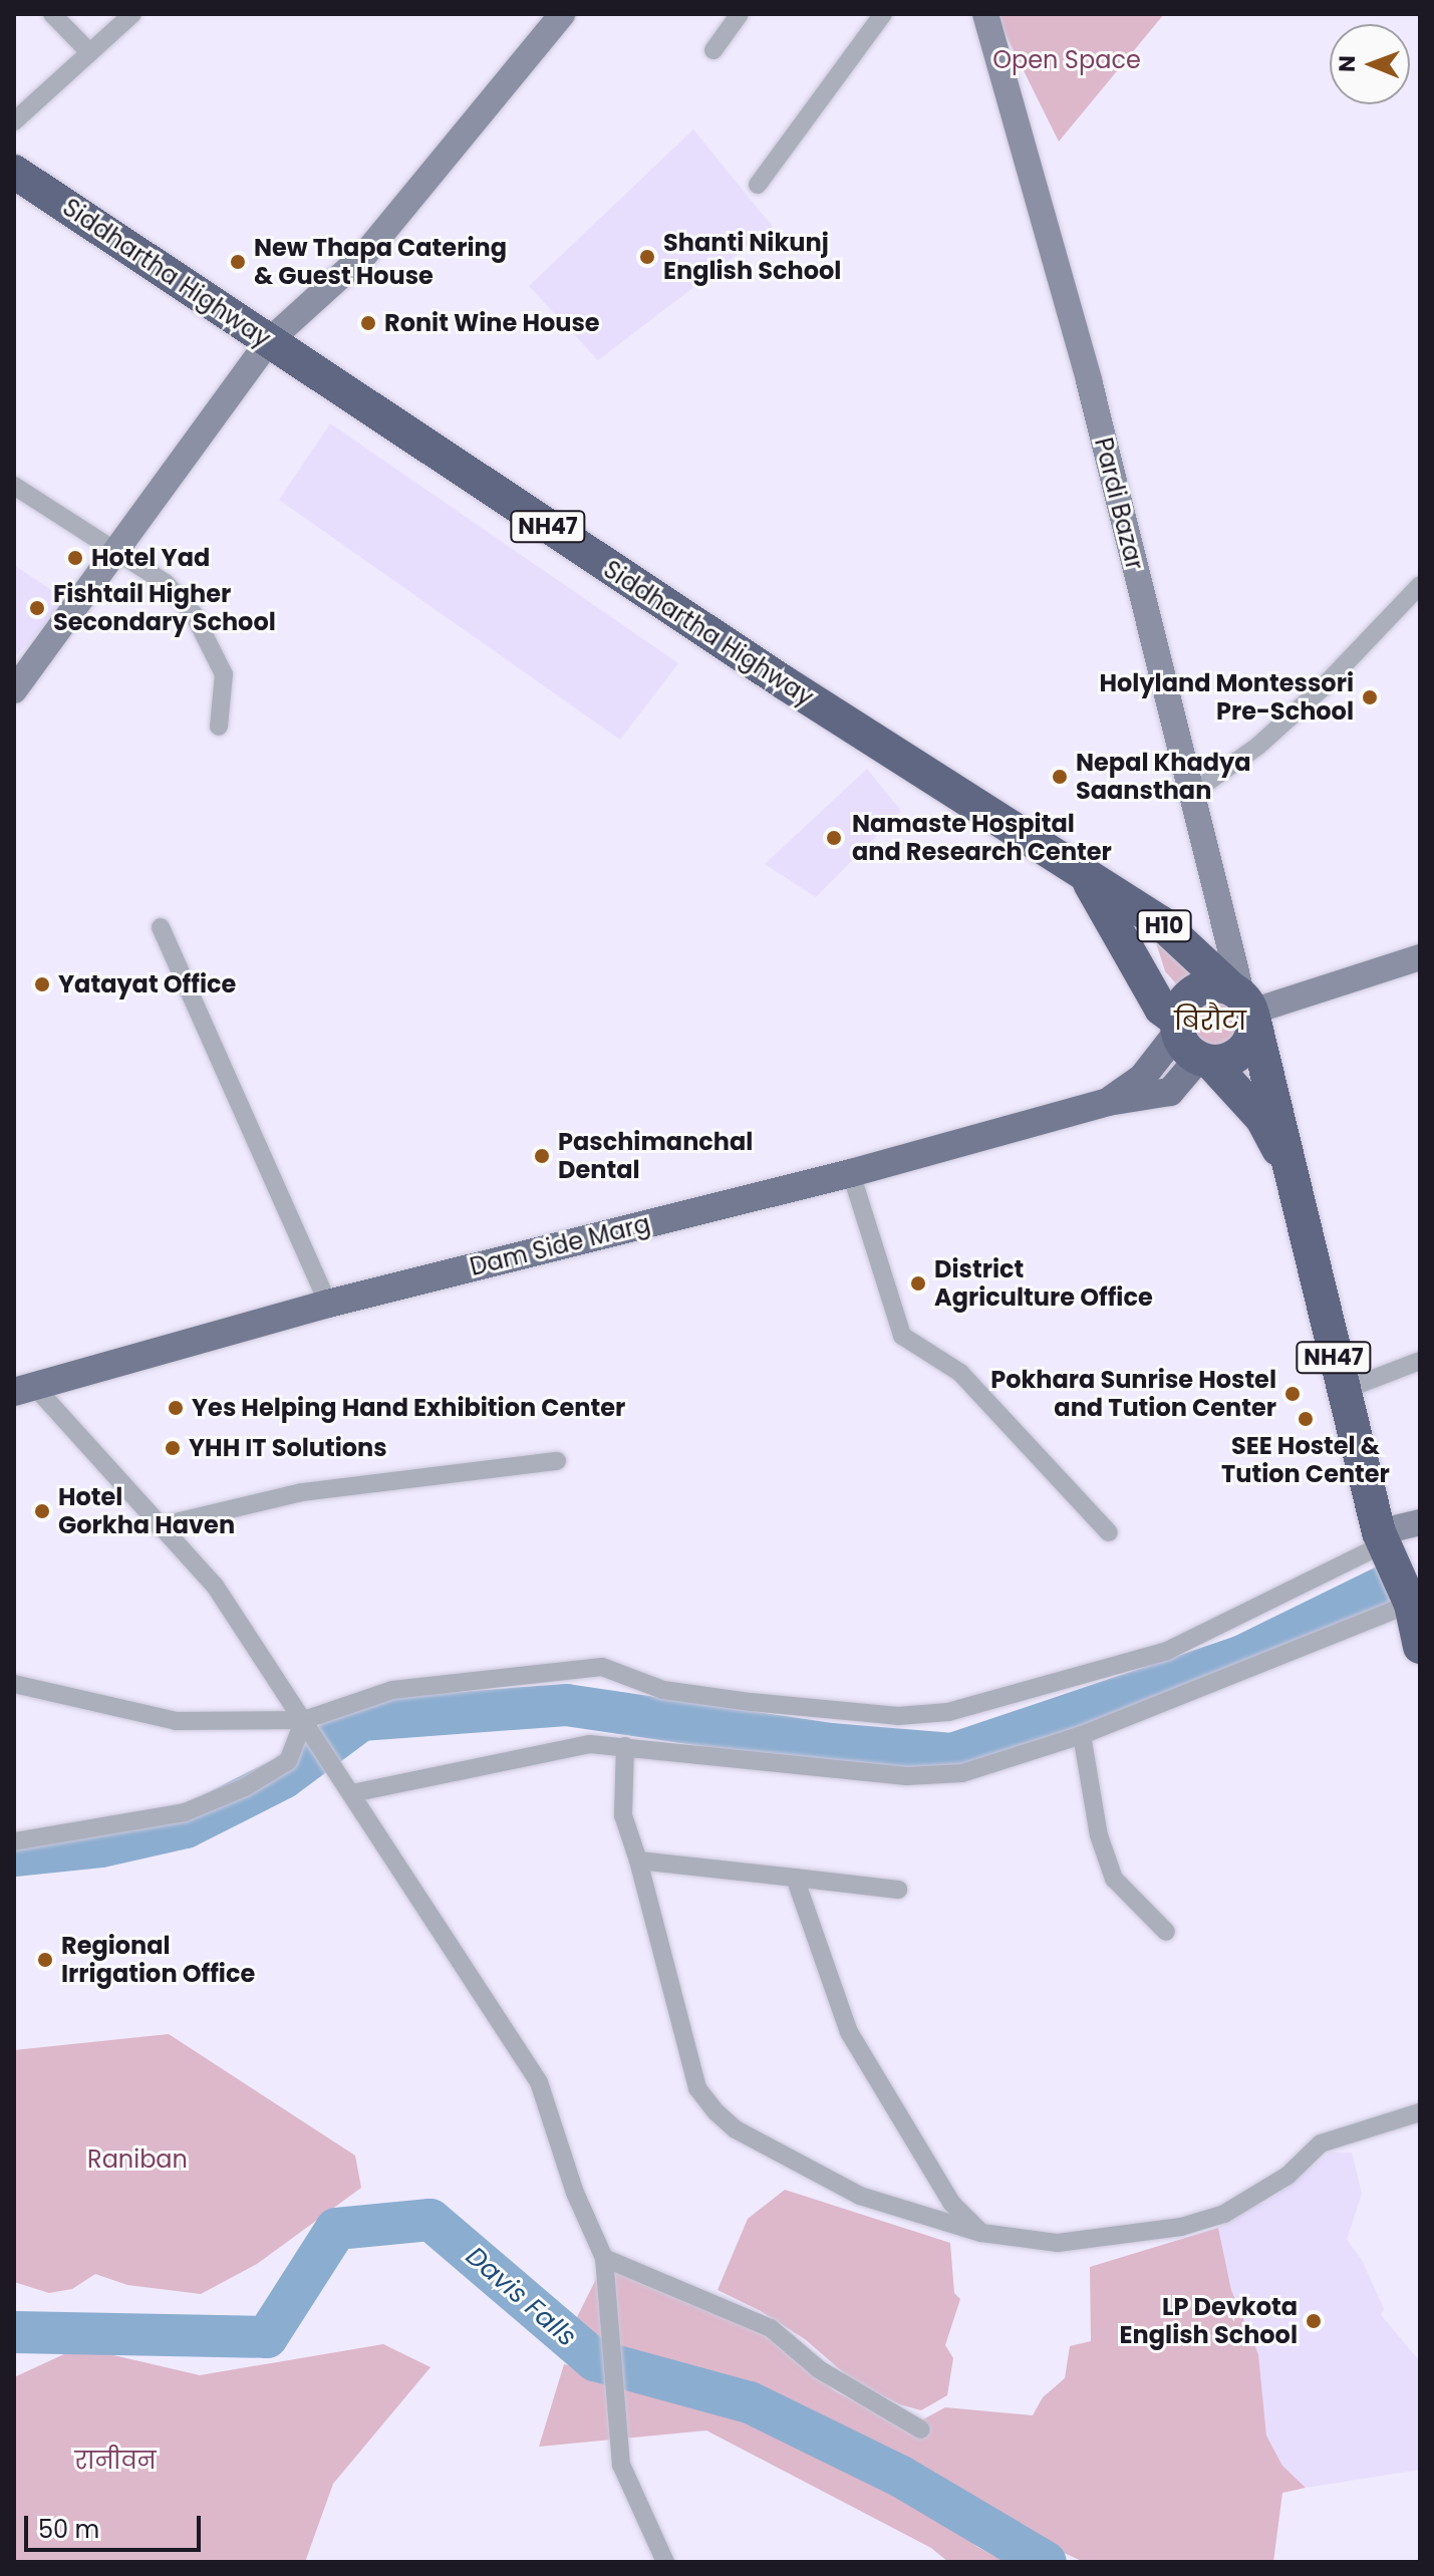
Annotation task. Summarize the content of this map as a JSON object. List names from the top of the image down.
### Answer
{
  "streets": {
    "highway": ["Siddhartha Highway", "NH47", "H10"],
    "main road": ["Pardi Bazar", "Dam Side Marg"]
  },
  "crossings": [
    ["Siddhartha Highway", "NH47"],
    ["Siddhartha Highway", "H10"],
    ["Pardi Bazar", "NH47"],
    ["Pardi Bazar", "H10"],
    ["NH47", "H10"],
    ["NH47", "Dam Side Marg"]
  ],
  "districts": ["बिरौटा"],
  "water": ["Davis Falls"],
  "parks": ["Open Space", "Raniban", "रानीवन"],
  "places": [
    "Shanti Nikunj English School",
    "New Thapa Catering & Guest House",
    "Ronit Wine House",
    "Hotel Yad",
    "Fishtail Higher Secondary School",
    "Holyland Montessori Pre-School",
    "Nepal Khadya Saansthan",
    "Namaste Hospital and Research Center",
    "Yatayat Office",
    "Paschimanchal Dental",
    "District Agriculture Office",
    "Pokhara Sunrise Hostel and Tution Center",
    "Yes Helping Hand Exhibition Center",
    "SEE Hostel & Tution Center",
    "YHH IT Solutions",
    "Hotel Gorkha Haven",
    "Regional Irrigation Office",
    "LP Devkota English School"
  ],
  "scale_bar": "50 m",
  "north": "left"
}
